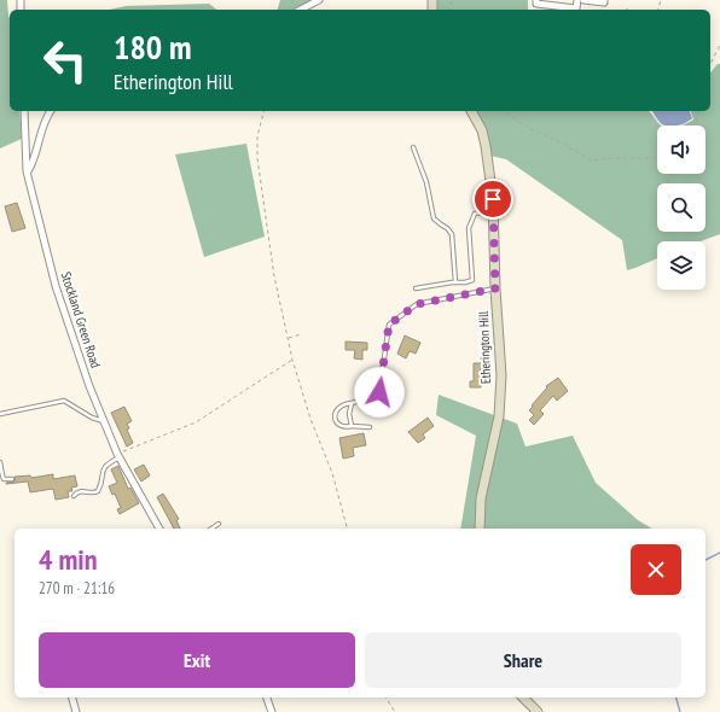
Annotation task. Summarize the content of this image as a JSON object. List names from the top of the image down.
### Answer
{
  "streets": {
    "street": ["Stockland Green Road", "Etherington Hill"]
  },
  "page": {
    "turn": ["180 m", "Etherington Hill"],
    "heading": ["4 min", "270 m · 21:16"],
    "buttons": ["Exit", "Share"]
  }
}
